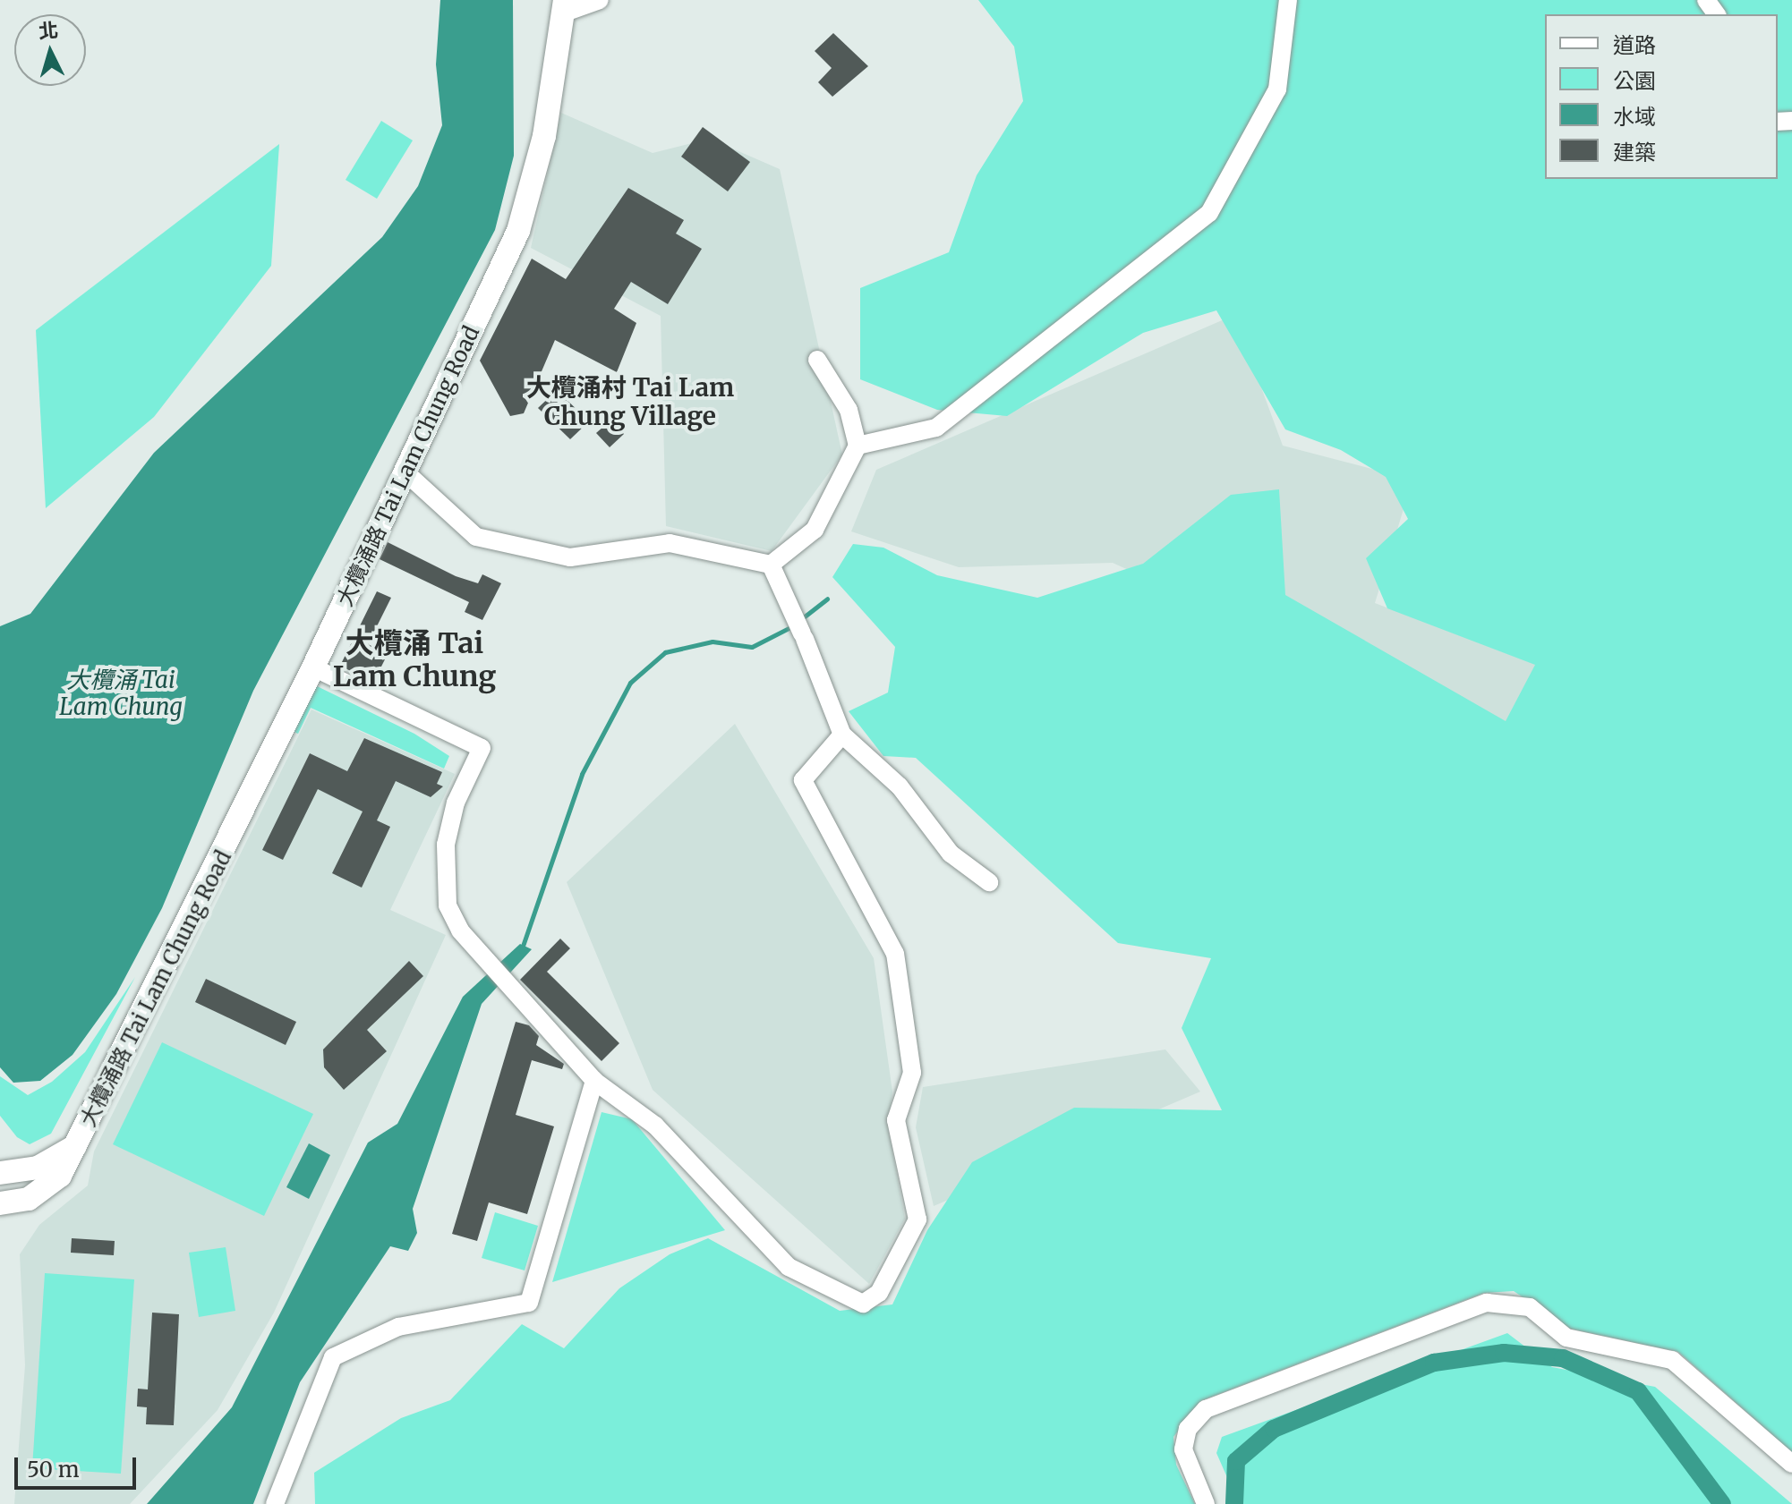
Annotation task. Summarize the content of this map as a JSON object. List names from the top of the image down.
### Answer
{
  "streets": {
    "street": ["大欖涌路 Tai Lam Chung Road"]
  },
  "districts": ["大欖涌村 Tai Lam Chung Village", "大欖涌 Tai Lam Chung"],
  "water": ["大欖涌 Tai Lam Chung"],
  "legend": [
    "道路",
    "公園",
    "水域",
    "建築"
  ],
  "scale_bar": "50 m",
  "north": "top"
}
